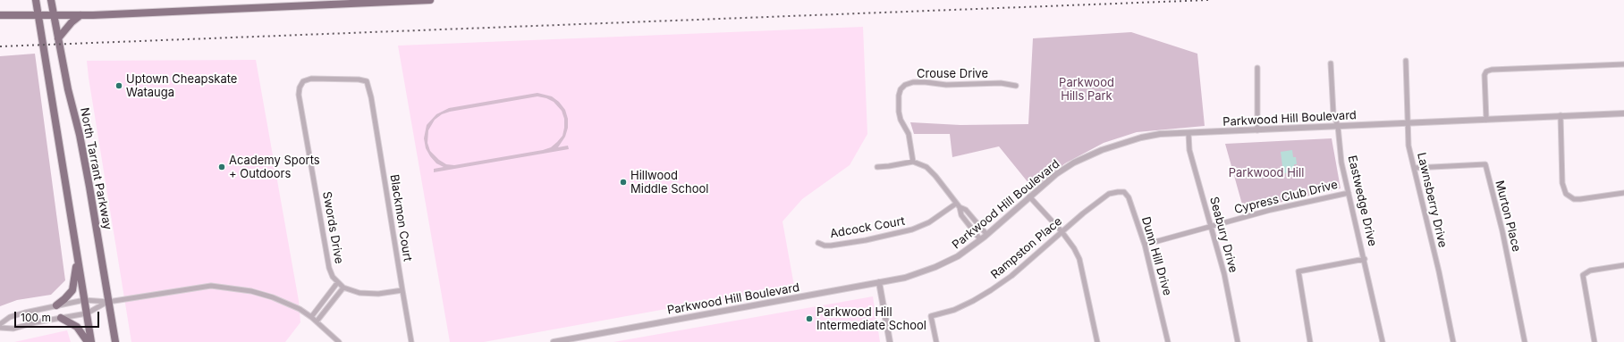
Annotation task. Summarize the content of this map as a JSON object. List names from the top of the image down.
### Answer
{
  "streets": {
    "main road": ["North Tarrant Parkway"],
    "street": [
      "Crouse Drive",
      "Parkwood Hill Boulevard",
      "Cypress Club Drive",
      "Lawnsberry Drive",
      "Eastwedge Drive",
      "Murton Place",
      "Blackmon Court",
      "Swords Drive",
      "Adcock Court",
      "Seabury Drive",
      "Rampston Place",
      "Dunn Hill Drive"
    ]
  },
  "crossings": [
    ["Parkwood Hill Boulevard", "Lawnsberry Drive"],
    ["Parkwood Hill Boulevard", "Eastwedge Drive"],
    ["Parkwood Hill Boulevard", "Seabury Drive"],
    ["Cypress Club Drive", "Eastwedge Drive"],
    ["Cypress Club Drive", "Seabury Drive"],
    ["Cypress Club Drive", "Dunn Hill Drive"],
    ["Lawnsberry Drive", "Murton Place"],
    ["Blackmon Court", "Swords Drive"],
    ["Rampston Place", "Dunn Hill Drive"]
  ],
  "parks": ["Parkwood Hills Park", "Parkwood Hill"],
  "places": [
    "Uptown Cheapskate Watauga",
    "Academy Sports + Outdoors",
    "Hillwood Middle School",
    "Parkwood Hill Intermediate School"
  ],
  "scale_bar": "100 m"
}
